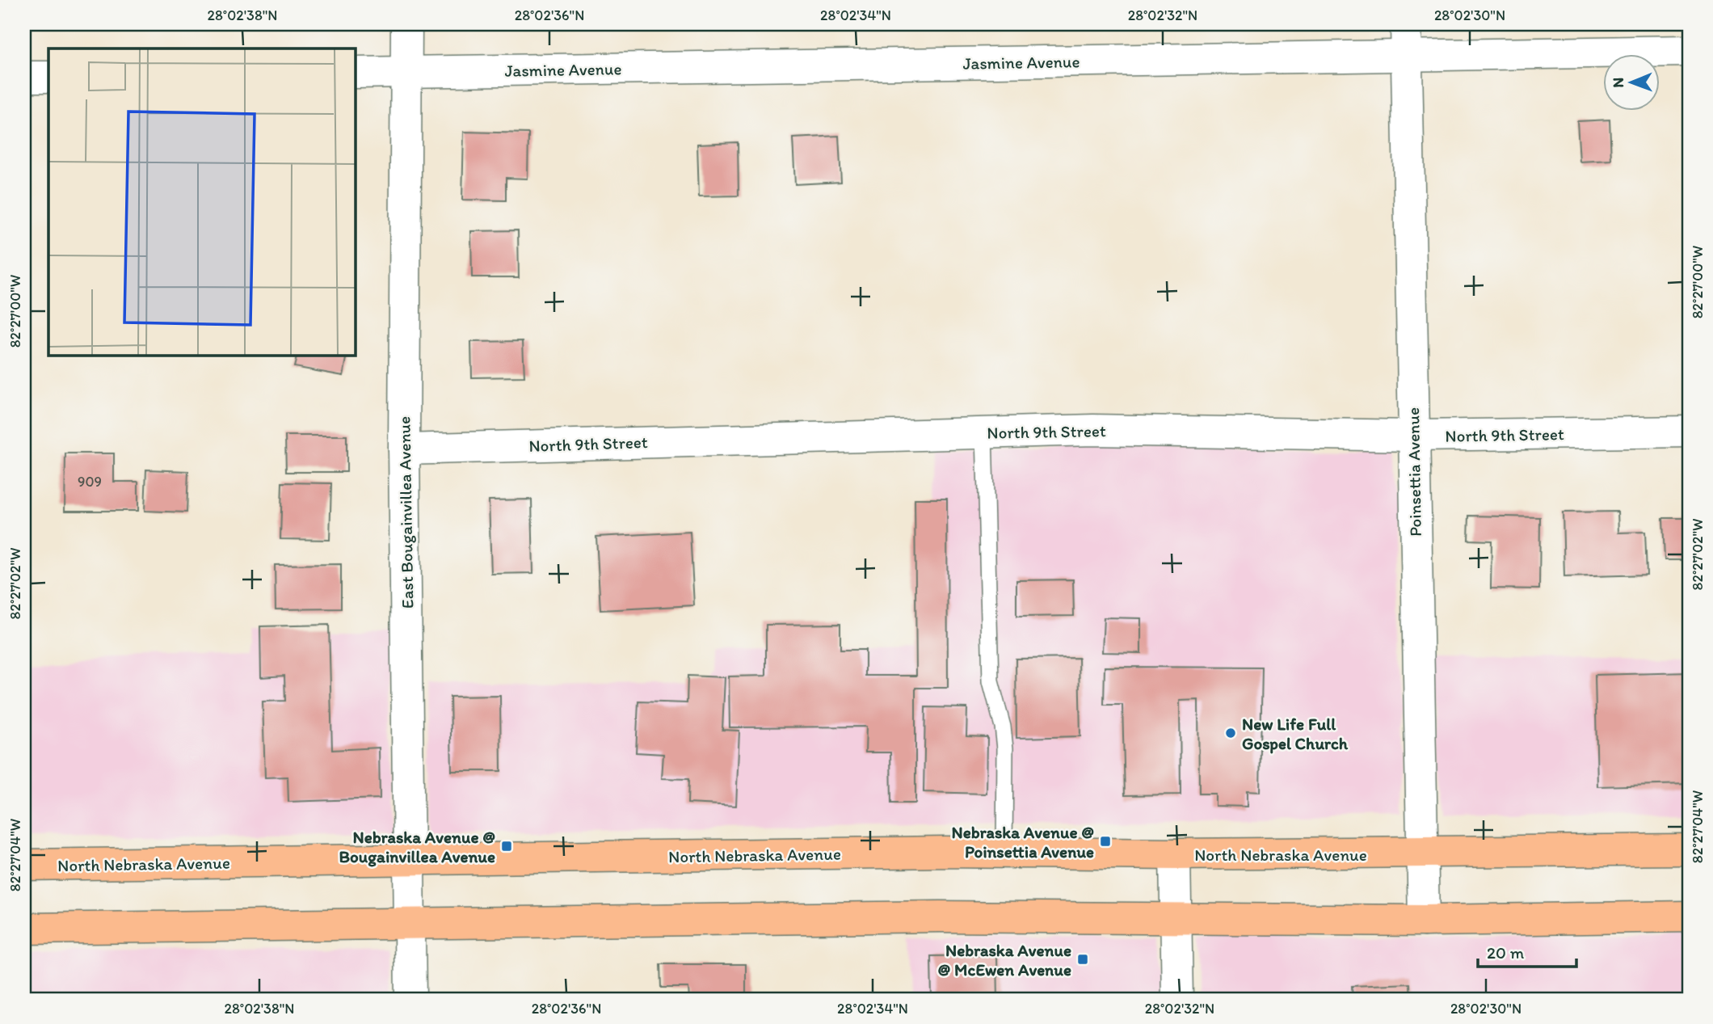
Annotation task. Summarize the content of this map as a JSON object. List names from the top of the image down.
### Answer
{
  "streets": {
    "main road": ["North Nebraska Avenue"],
    "street": [
      "Jasmine Avenue",
      "North 9th Street",
      "Poinsettia Avenue",
      "East Bougainvillea Avenue"
    ]
  },
  "crossings": [
    ["Jasmine Avenue", "Poinsettia Avenue"],
    ["Jasmine Avenue", "East Bougainvillea Avenue"],
    ["North 9th Street", "Poinsettia Avenue"],
    ["North 9th Street", "East Bougainvillea Avenue"],
    ["Poinsettia Avenue", "North Nebraska Avenue"],
    ["East Bougainvillea Avenue", "North Nebraska Avenue"]
  ],
  "places": {
    "other": ["New Life Full Gospel Church"],
    "transit": ["Nebraska Avenue @ Poinsettia Avenue", "Nebraska Avenue @ Bougainvillea Avenue", "Nebraska Avenue @ McEwen Avenue"]
  },
  "house_numbers": ["909"],
  "scale_bar": "20 m",
  "north": "left",
  "coordinates": [
    "28°02'38\"N",
    "28°02'36\"N",
    "28°02'34\"N",
    "28°02'32\"N",
    "28°02'30\"N",
    "82°27'00\"W",
    "82°27'02\"W",
    "82°27'04\"W"
  ]
}
